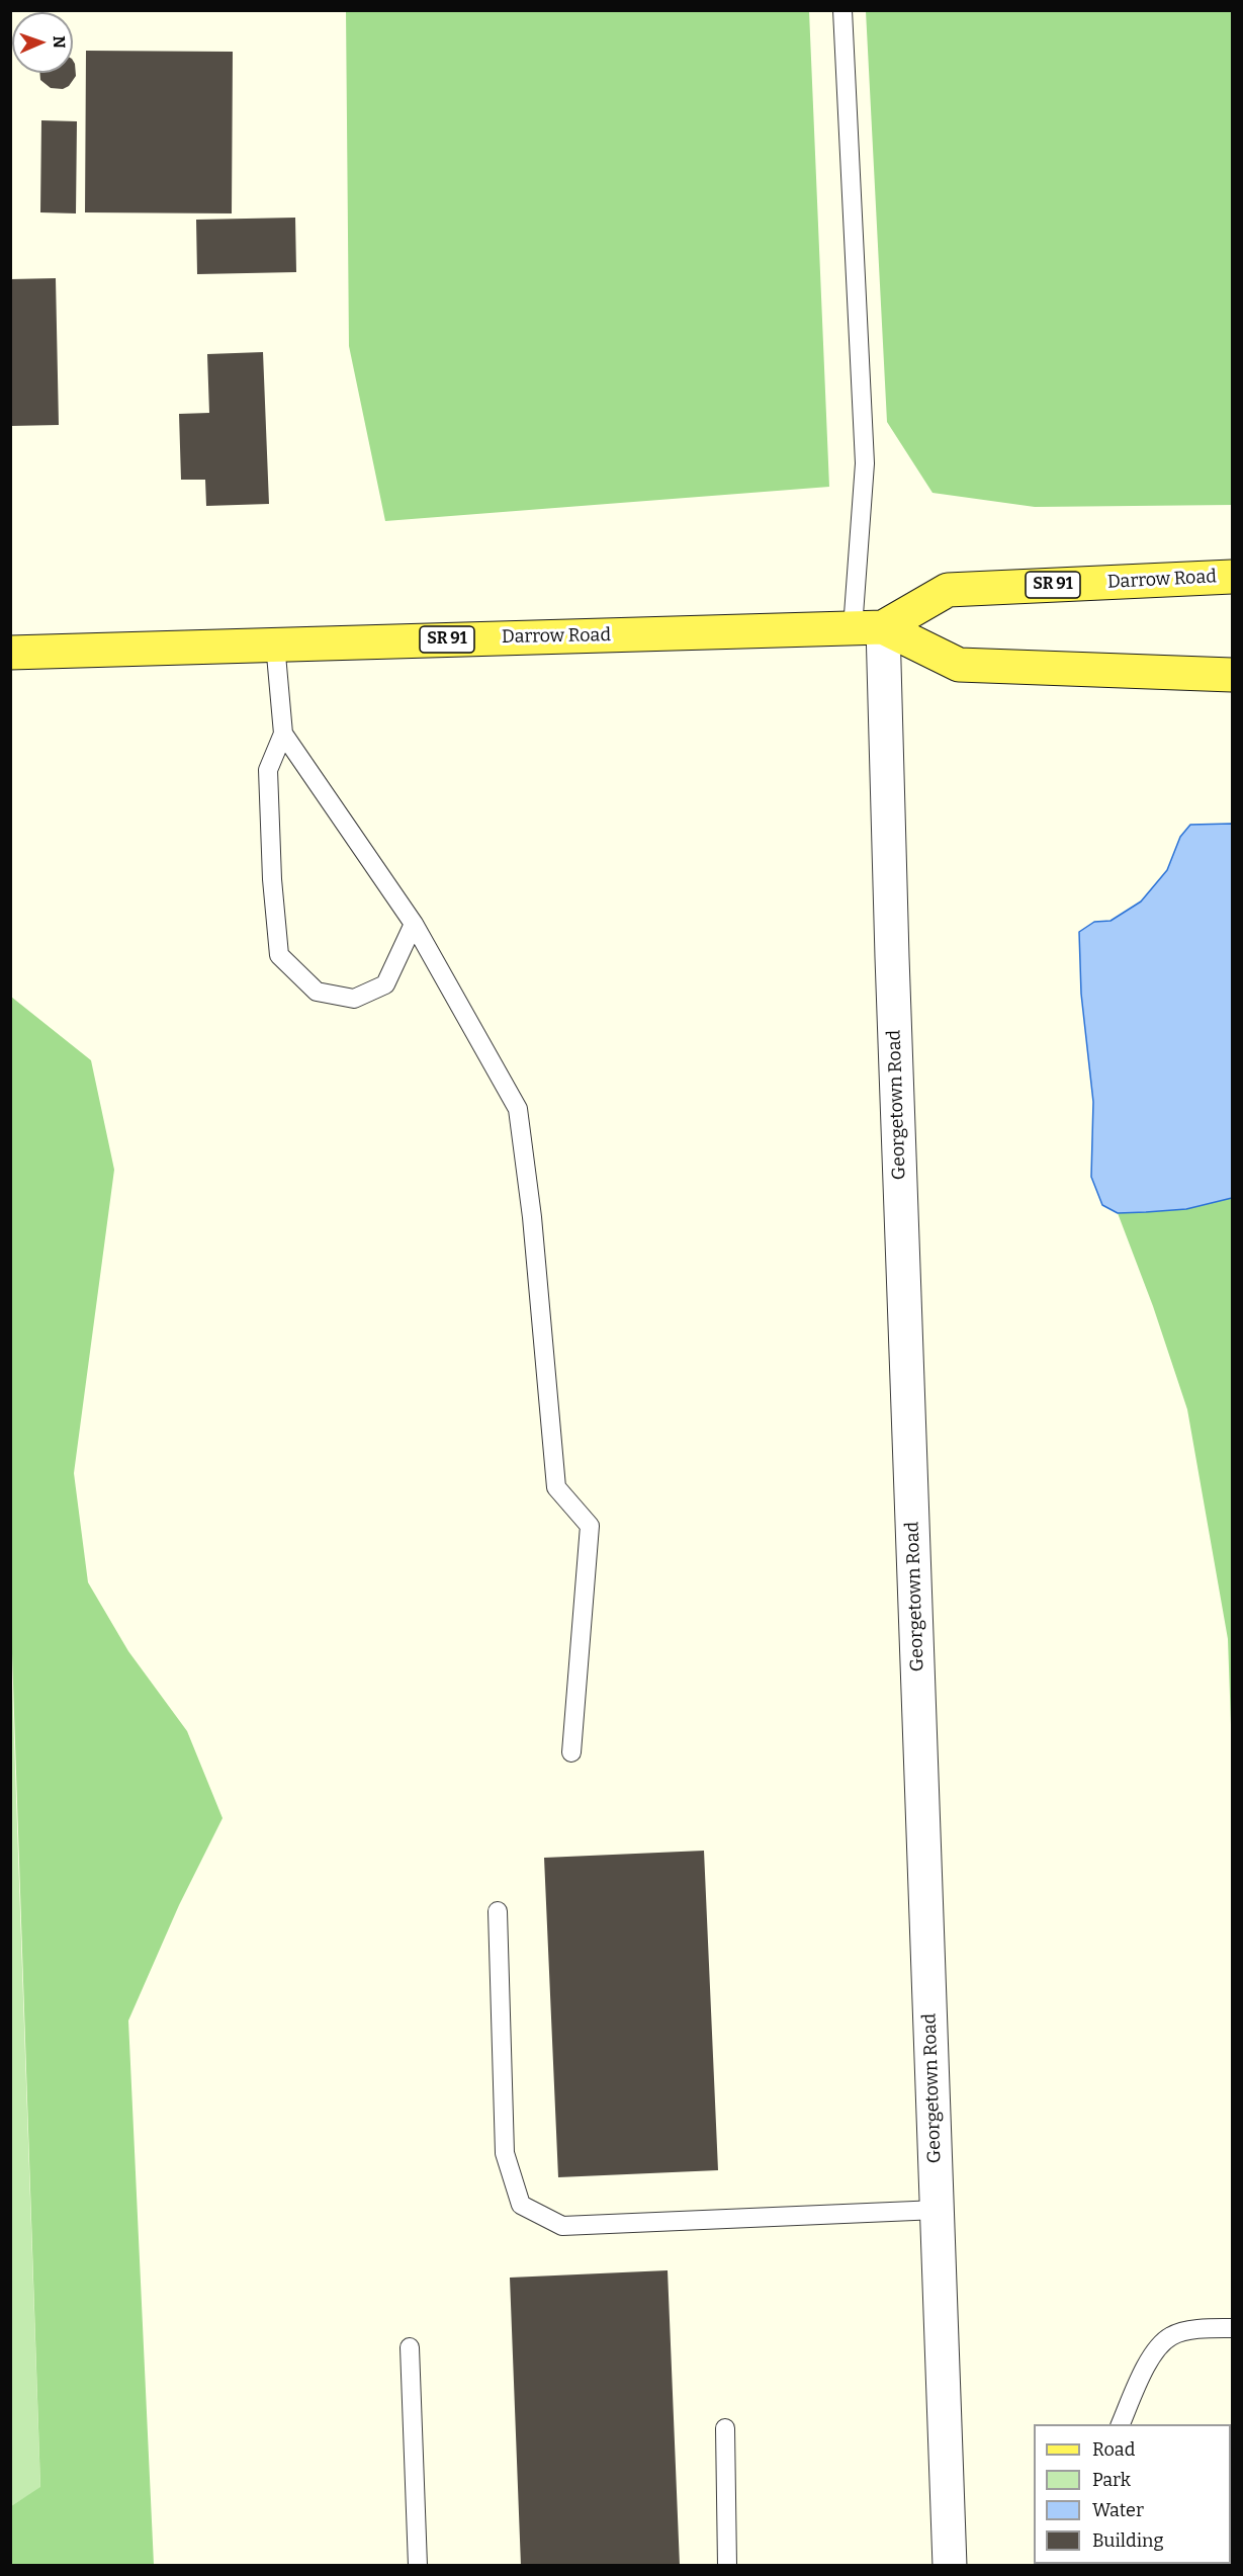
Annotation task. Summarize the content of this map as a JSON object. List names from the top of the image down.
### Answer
{
  "streets": {
    "main road": ["Darrow Road", "SR 91"],
    "street": ["Georgetown Road"]
  },
  "crossings": [
    ["Darrow Road", "Georgetown Road"]
  ],
  "legend": [
    "Road",
    "Park",
    "Water",
    "Building"
  ],
  "north": "right"
}
